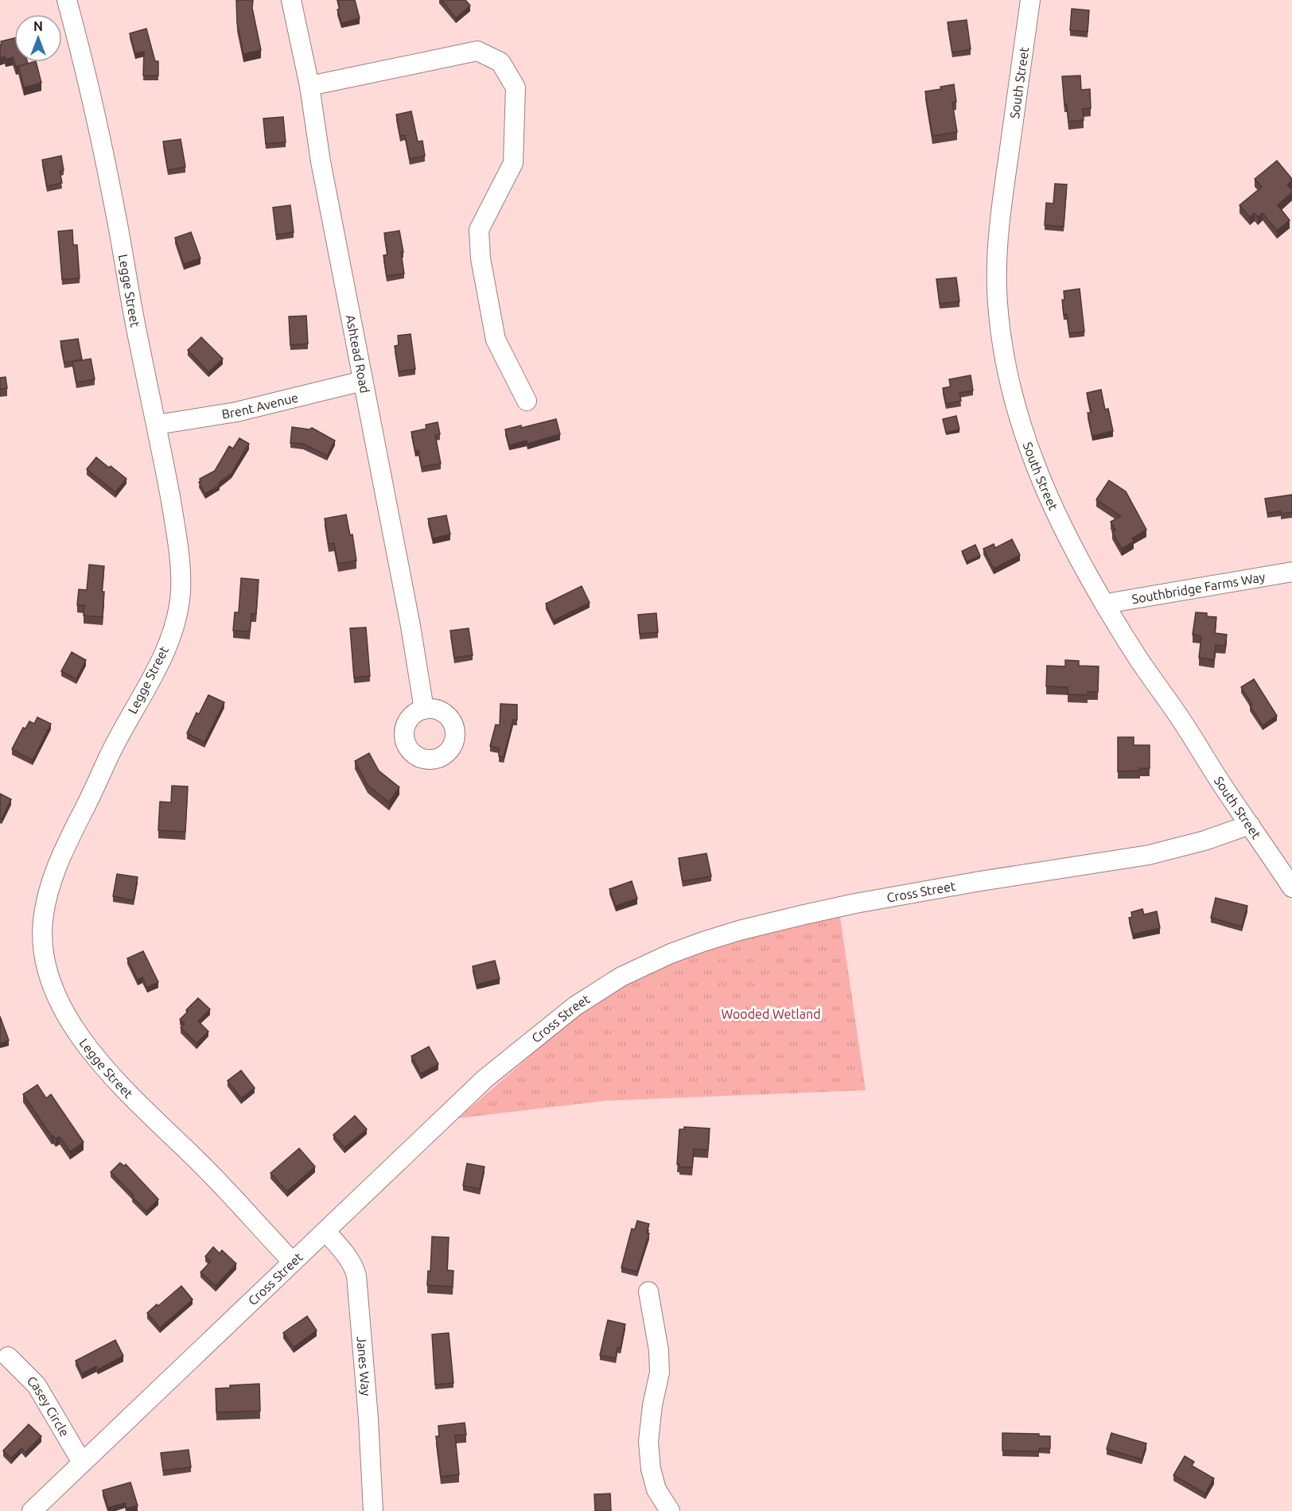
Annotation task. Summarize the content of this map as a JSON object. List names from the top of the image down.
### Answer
{
  "streets": {
    "street": [
      "South Street",
      "Legge Street",
      "Ashtead Road",
      "Brent Avenue",
      "Southbridge Farms Way",
      "Cross Street",
      "Janes Way",
      "Casey Circle"
    ]
  },
  "crossings": [
    ["South Street", "Southbridge Farms Way"],
    ["South Street", "Cross Street"],
    ["Legge Street", "Brent Avenue"],
    ["Legge Street", "Cross Street"],
    ["Ashtead Road", "Brent Avenue"],
    ["Cross Street", "Janes Way"],
    ["Cross Street", "Casey Circle"]
  ],
  "parks": ["Wooded Wetland"],
  "north": "top"
}
